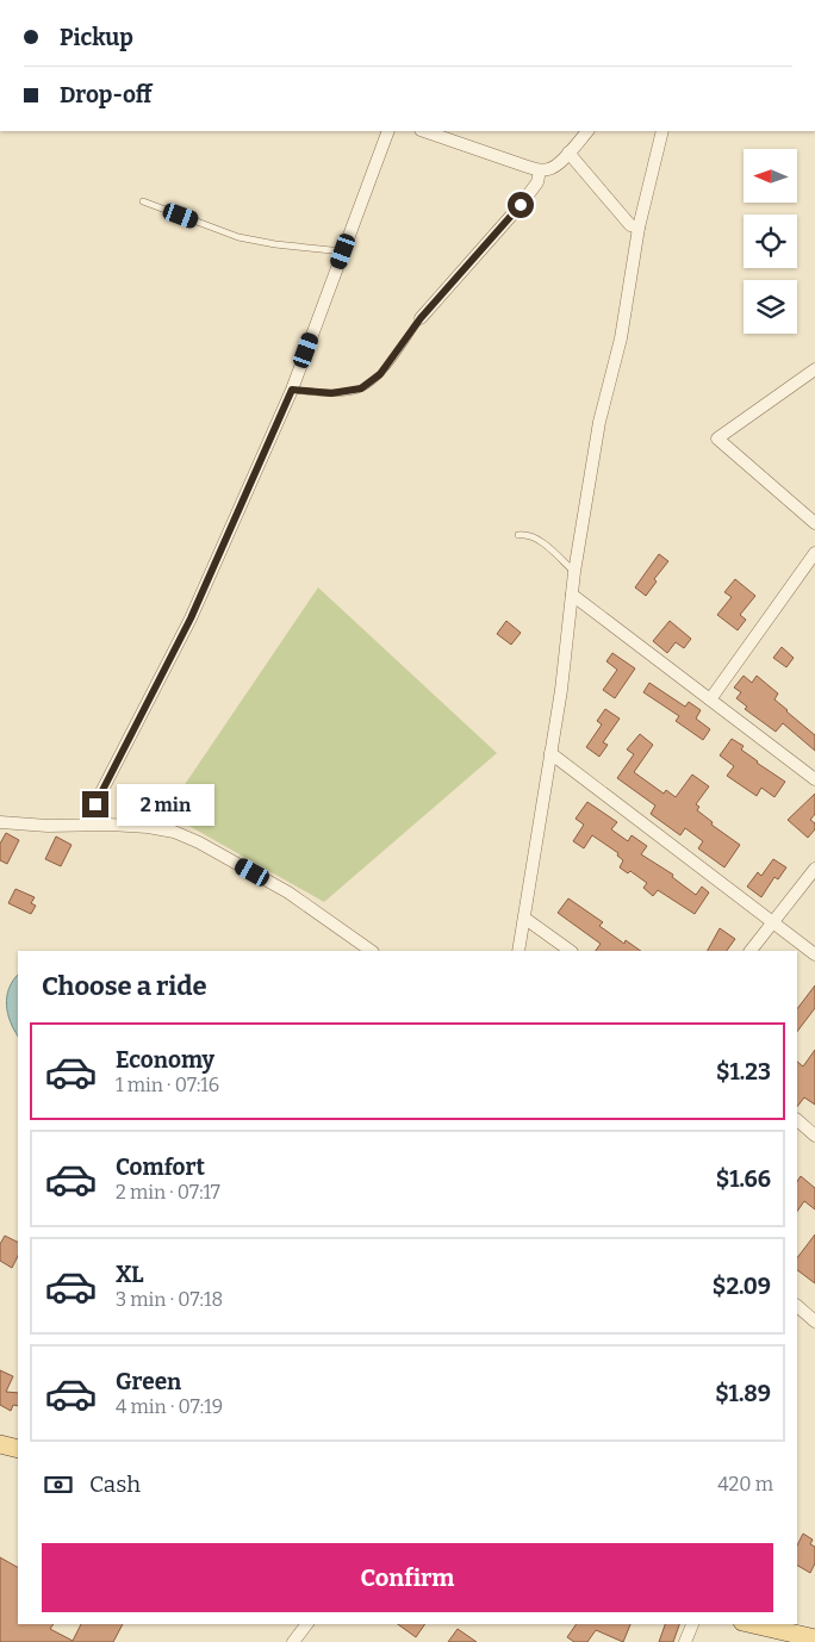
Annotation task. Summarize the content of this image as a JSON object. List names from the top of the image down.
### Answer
{
  "north": "left",
  "page": {
    "banner": ["Pickup", "Drop-off"],
    "bubble": "2 min",
    "heading": "Choose a ride",
    "list": [
      {
        "name": "Economy",
        "note": "1 min · 07:16",
        "value": "$1.23"
      },
      {
        "name": "Comfort",
        "note": "2 min · 07:17",
        "value": "$1.66"
      },
      {
        "name": "XL",
        "note": "3 min · 07:18",
        "value": "$2.09"
      },
      {
        "name": "Green",
        "note": "4 min · 07:19",
        "value": "$1.89"
      }
    ],
    "pay": ["Cash", "420 m"],
    "buttons": "Confirm"
  }
}
